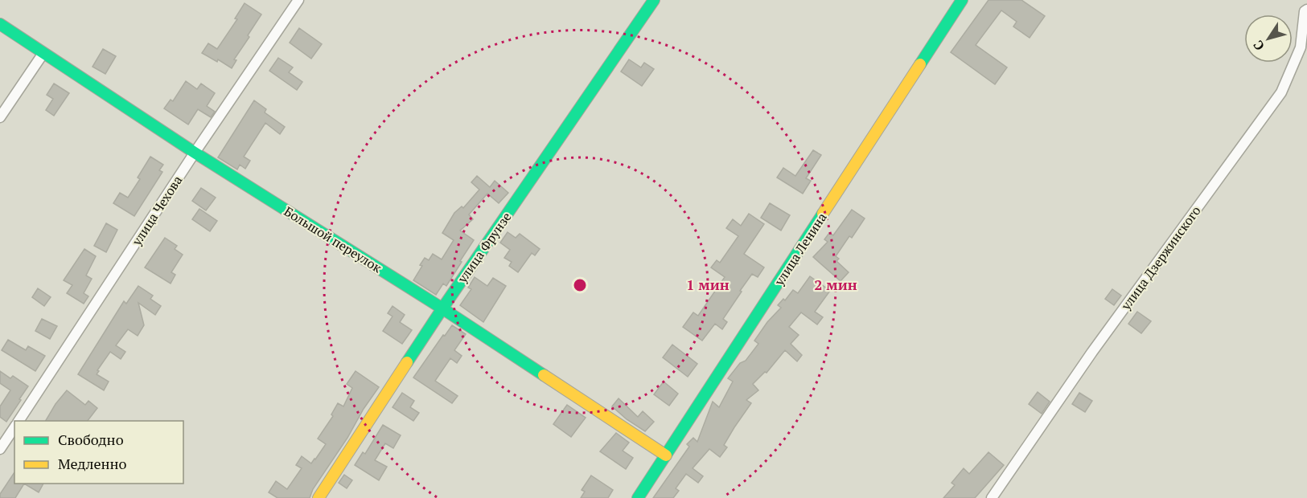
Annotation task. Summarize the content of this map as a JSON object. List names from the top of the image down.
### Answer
{
  "streets": {
    "street": [
      "улица Чехова",
      "Большой переулок",
      "улица Фрунзе",
      "улица Ленина",
      "улица Дзержинского"
    ]
  },
  "crossings": [
    ["улица Чехова", "Большой переулок"],
    ["Большой переулок", "улица Фрунзе"],
    ["Большой переулок", "улица Ленина"]
  ],
  "legend": ["Свободно", "Медленно"],
  "north": "bottom left",
  "rings": ["1 мин", "2 мин"]
}
